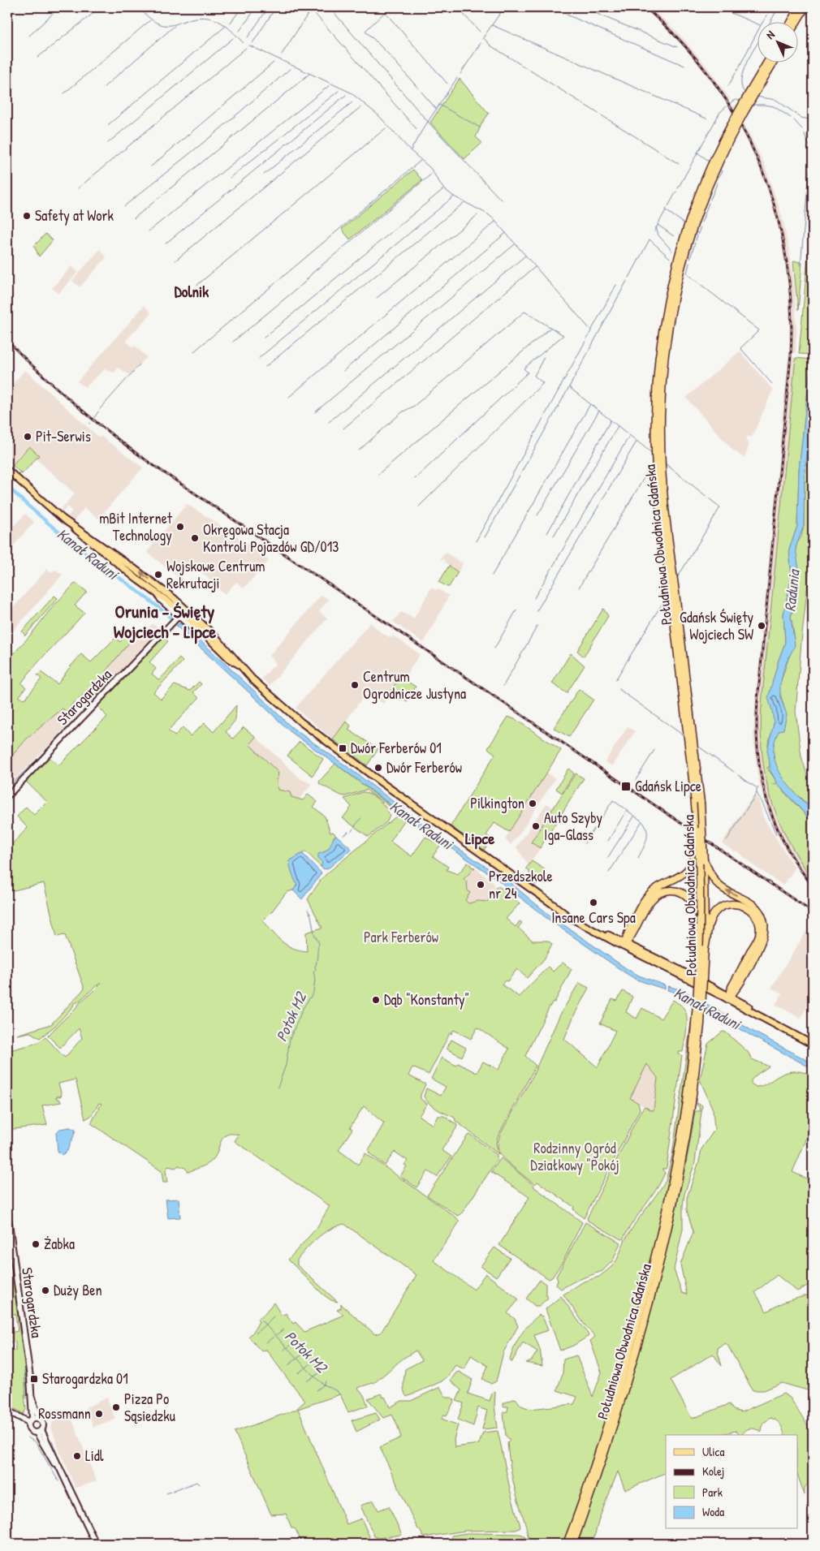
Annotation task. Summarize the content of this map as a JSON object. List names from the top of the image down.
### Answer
{
  "streets": {
    "highway": ["Południowa Obwodnica Gdańska"],
    "main road": ["Starogardzka"]
  },
  "districts": ["Dolnik", "Orunia - Święty Wojciech - Lipce", "Lipce"],
  "water": ["Kanał Raduni", "Radunia", "Potok M2"],
  "parks": ["Park Ferberów", "Rodzinny Ogród Działkowy \"Pokój"],
  "places": {
    "other": [
      "Safety at Work",
      "Pit-Serwis",
      "mBit Internet Technology",
      "Okręgowa Stacja Kontroli Pojazdów GD/013",
      "Wojskowe Centrum Rekrutacji",
      "Gdańsk Święty Wojciech SW",
      "Centrum Ogrodnicze Justyna",
      "Dwór Ferberów",
      "Pilkington",
      "Auto Szyby Iga-Glass",
      "Przedszkole nr 24",
      "Insane Cars Spa",
      "Dąb \"Konstanty\"",
      "Żabka",
      "Duży Ben",
      "Pizza Po Sąsiedzku",
      "Rossmann",
      "Lidl"
    ],
    "transit": ["Dwór Ferberów 01", "Gdańsk Lipce", "Starogardzka 01"]
  },
  "legend": [
    "Ulica",
    "Kolej",
    "Park",
    "Woda"
  ],
  "north": "top left"
}
